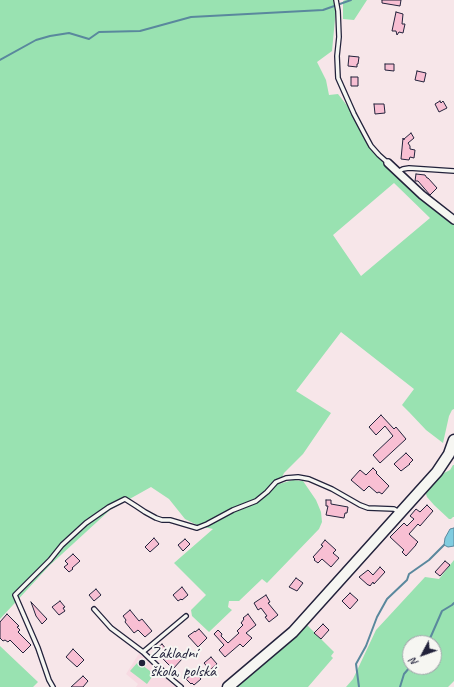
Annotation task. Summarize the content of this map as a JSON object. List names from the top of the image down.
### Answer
{
  "places": ["Základní škola, polská"],
  "north": "bottom left"
}
